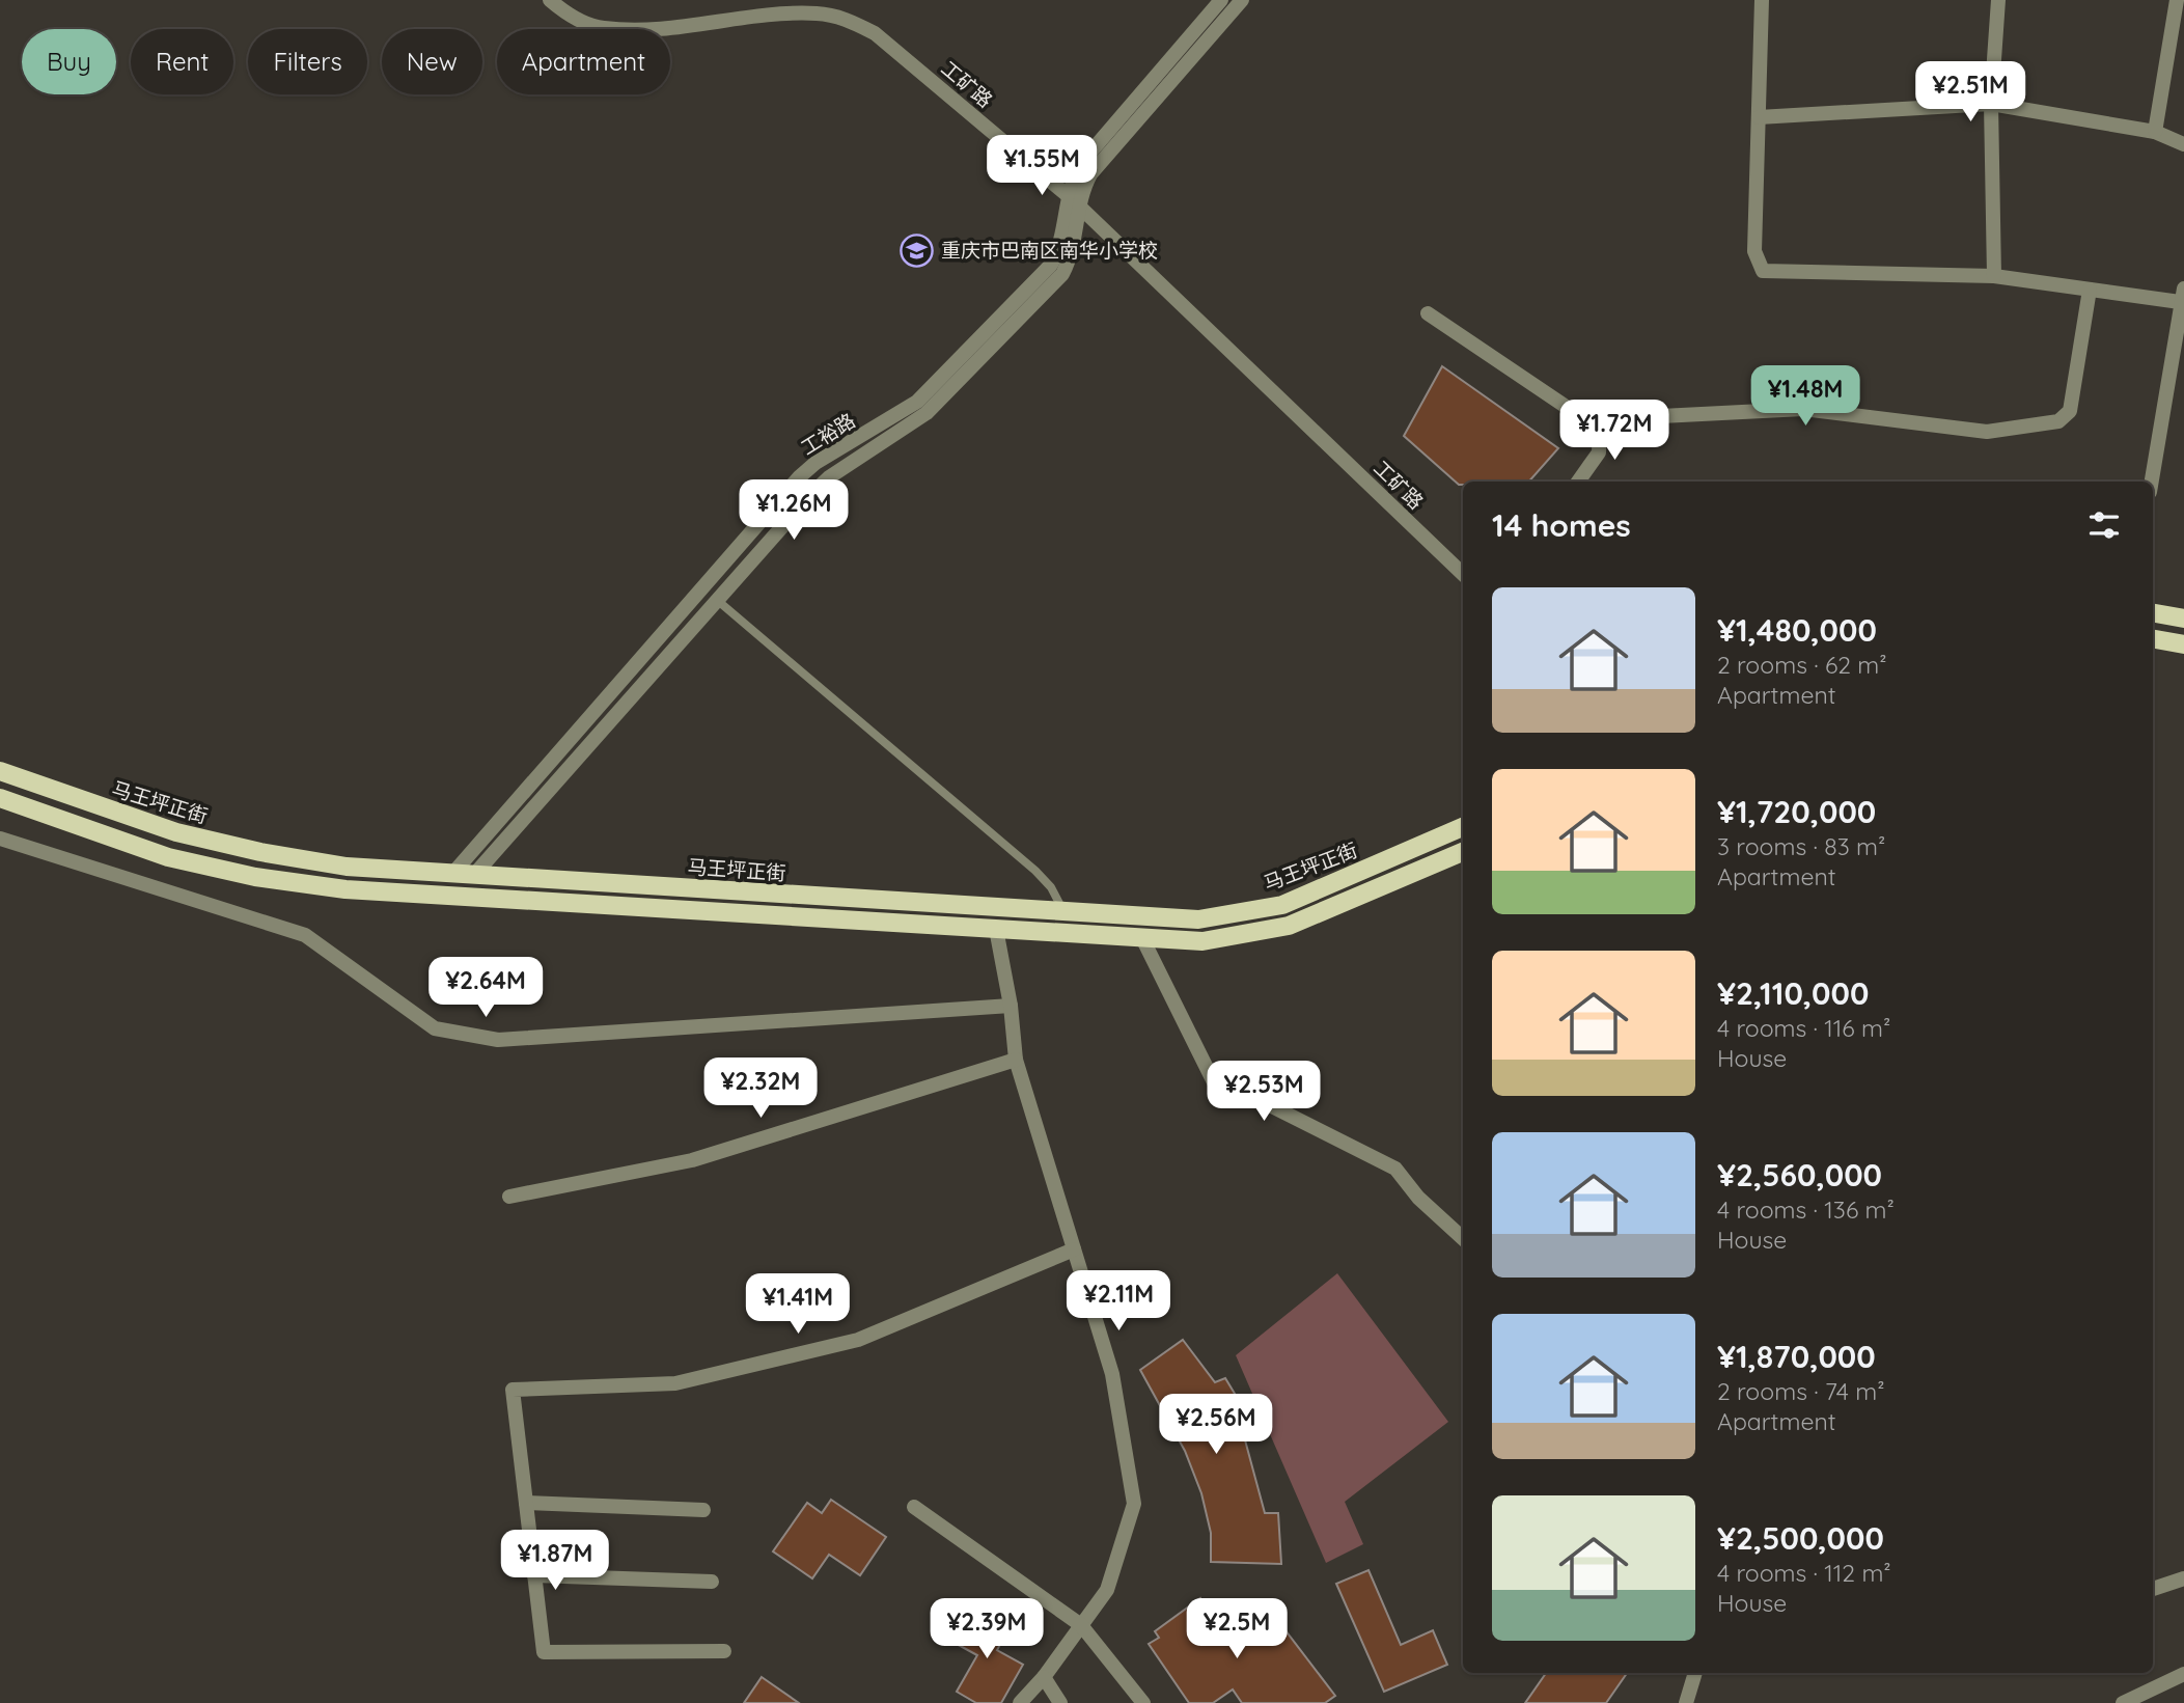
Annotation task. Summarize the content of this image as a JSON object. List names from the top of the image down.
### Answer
{
  "streets": {
    "main road": ["马王坪正街"],
    "street": ["工矿路", "工裕路"]
  },
  "crossings": [
    ["工矿路", "工裕路"],
    ["工裕路", "马王坪正街"]
  ],
  "places": {
    "school or university": ["重庆市巴南区南华小学校"]
  },
  "page": {
    "chip": [
      "Buy",
      "Rent",
      "Filters",
      "New",
      "Apartment"
    ],
    "price": [
      "¥2.51M",
      "¥1.55M",
      "¥1.48M",
      "¥1.72M",
      "¥1.26M",
      "¥2.64M",
      "¥2.32M",
      "¥2.53M",
      "¥2.11M",
      "¥1.41M",
      "¥2.56M",
      "¥1.87M",
      "¥2.39M",
      "¥2.5M"
    ],
    "heading": "14 homes",
    "list": [
      {
        "name": "¥1,480,000",
        "note": "2 rooms · 62 m² · Apartment"
      },
      {
        "name": "¥1,720,000",
        "note": "3 rooms · 83 m² · Apartment"
      },
      {
        "name": "¥2,110,000",
        "note": "4 rooms · 116 m² · House"
      },
      {
        "name": "¥2,560,000",
        "note": "4 rooms · 136 m² · House"
      },
      {
        "name": "¥1,870,000",
        "note": "2 rooms · 74 m² · Apartment"
      },
      {
        "name": "¥2,500,000",
        "note": "4 rooms · 112 m² · House"
      }
    ]
  }
}
